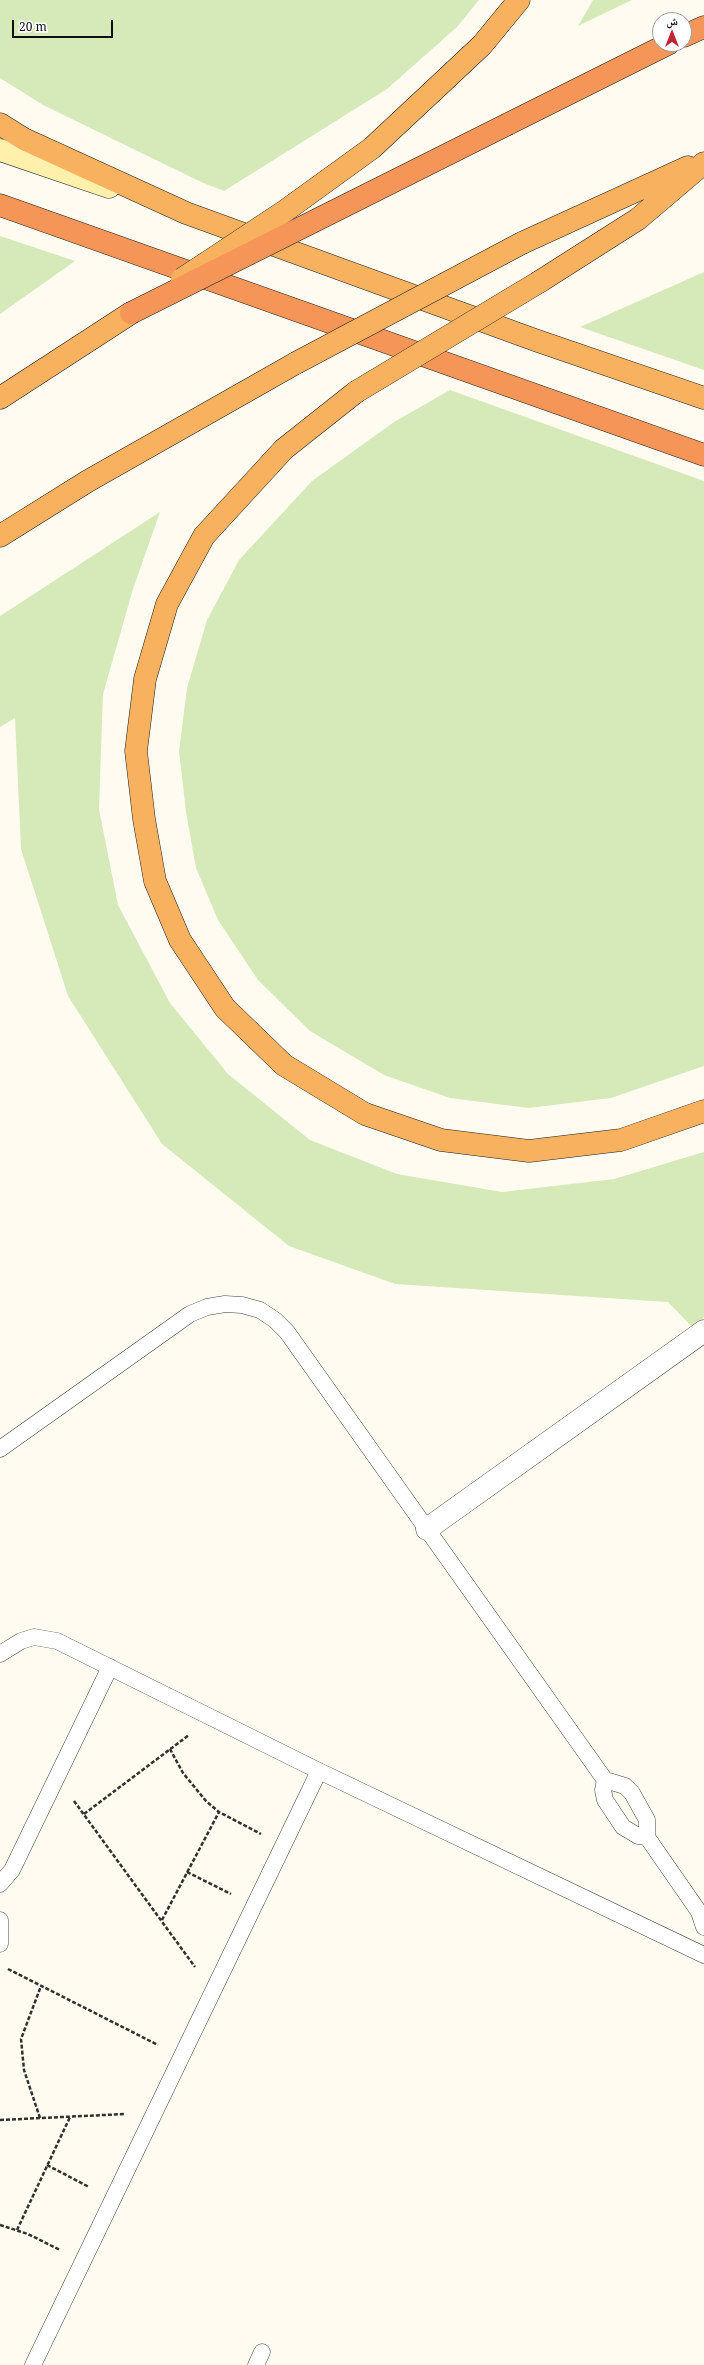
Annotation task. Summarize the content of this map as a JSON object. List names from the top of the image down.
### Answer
{
  "scale_bar": "20 m",
  "north": "top"
}
